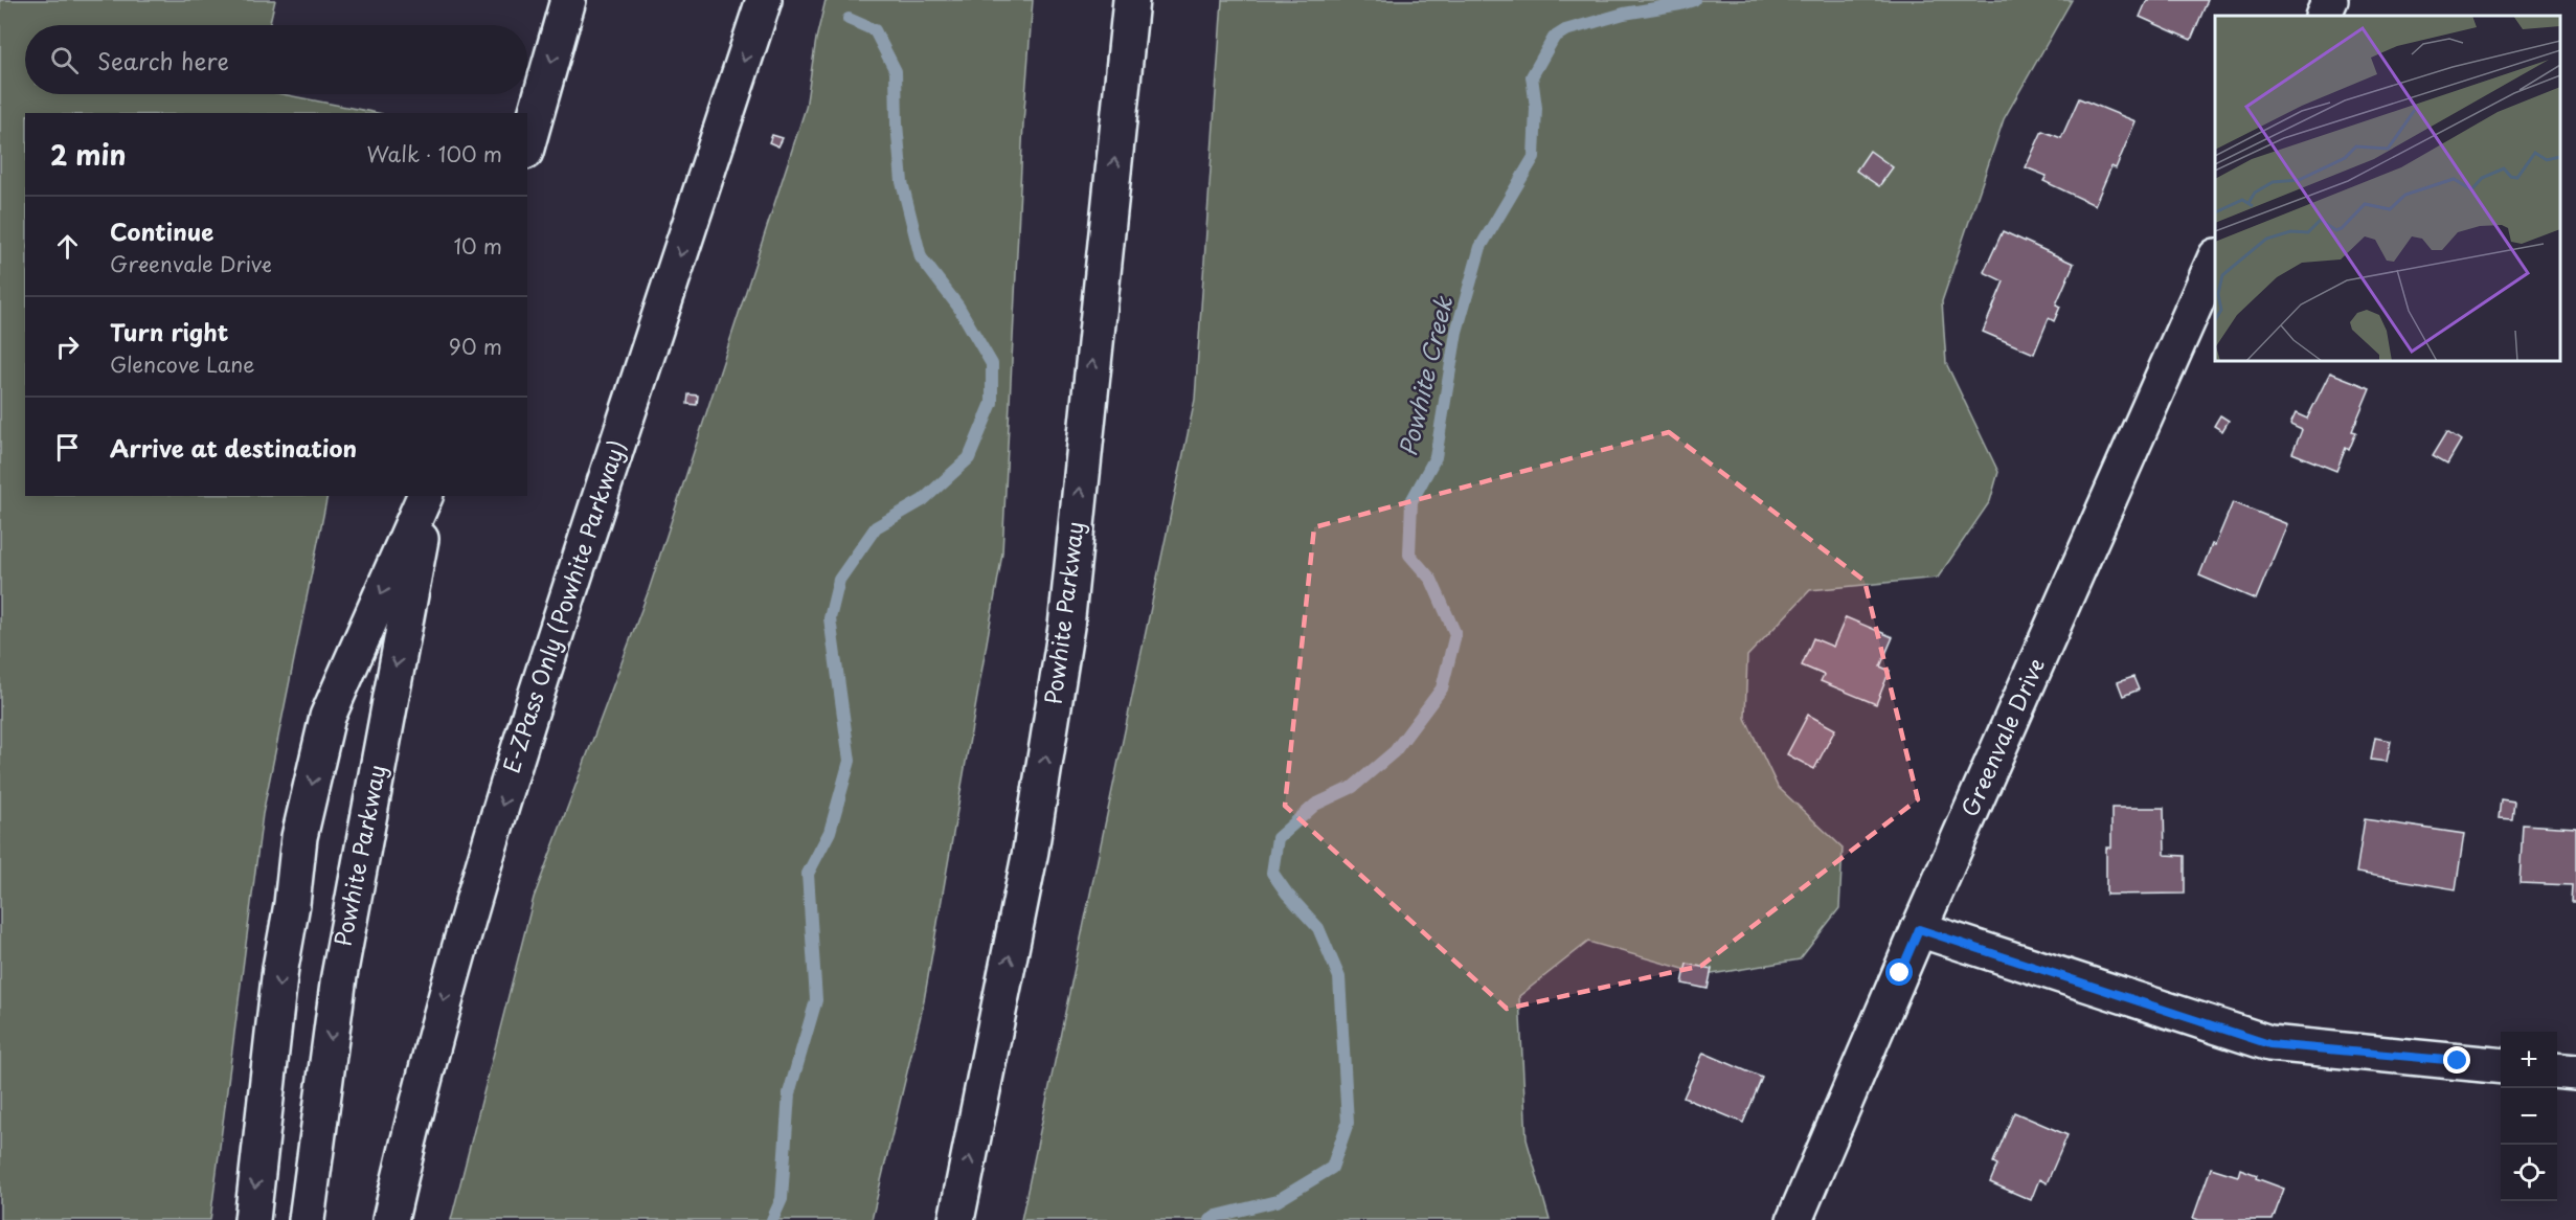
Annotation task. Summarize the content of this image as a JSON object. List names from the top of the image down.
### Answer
{
  "streets": {
    "main road": ["E-ZPass Only (Powhite Parkway)", "Powhite Parkway", "Greenvale Drive"]
  },
  "water": ["Powhite Creek"],
  "page": {
    "search": "Search here",
    "heading": ["2 min", "Walk · 100 m"],
    "list": [
      ["Continue", "Greenvale Drive", "10 m"],
      ["Turn right", "Glencove Lane", "90 m"],
      "Arrive at destination"
    ],
    "map_buttons": ["+", "−"]
  }
}
